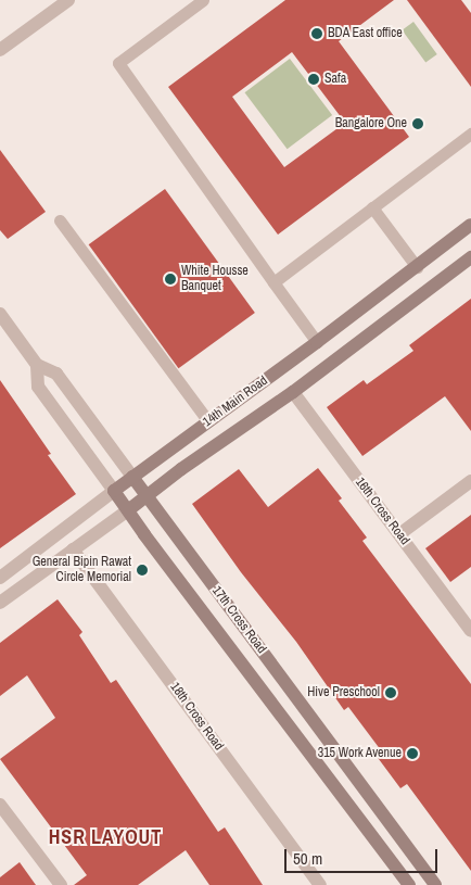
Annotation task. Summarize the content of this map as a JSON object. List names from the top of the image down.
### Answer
{
  "streets": {
    "main road": ["14th Main Road", "17th Cross Road"],
    "street": ["16th Cross Road", "18th Cross Road"]
  },
  "crossings": [
    ["14th Main Road", "16th Cross Road"],
    ["14th Main Road", "17th Cross Road"],
    ["14th Main Road", "18th Cross Road"]
  ],
  "districts": ["HSR LAYOUT"],
  "places": [
    "BDA East office",
    "Safa",
    "Bangalore One",
    "White Housse Banquet",
    "General Bipin Rawat Circle Memorial",
    "Hive Preschool",
    "315 Work Avenue"
  ],
  "scale_bar": "50 m"
}
